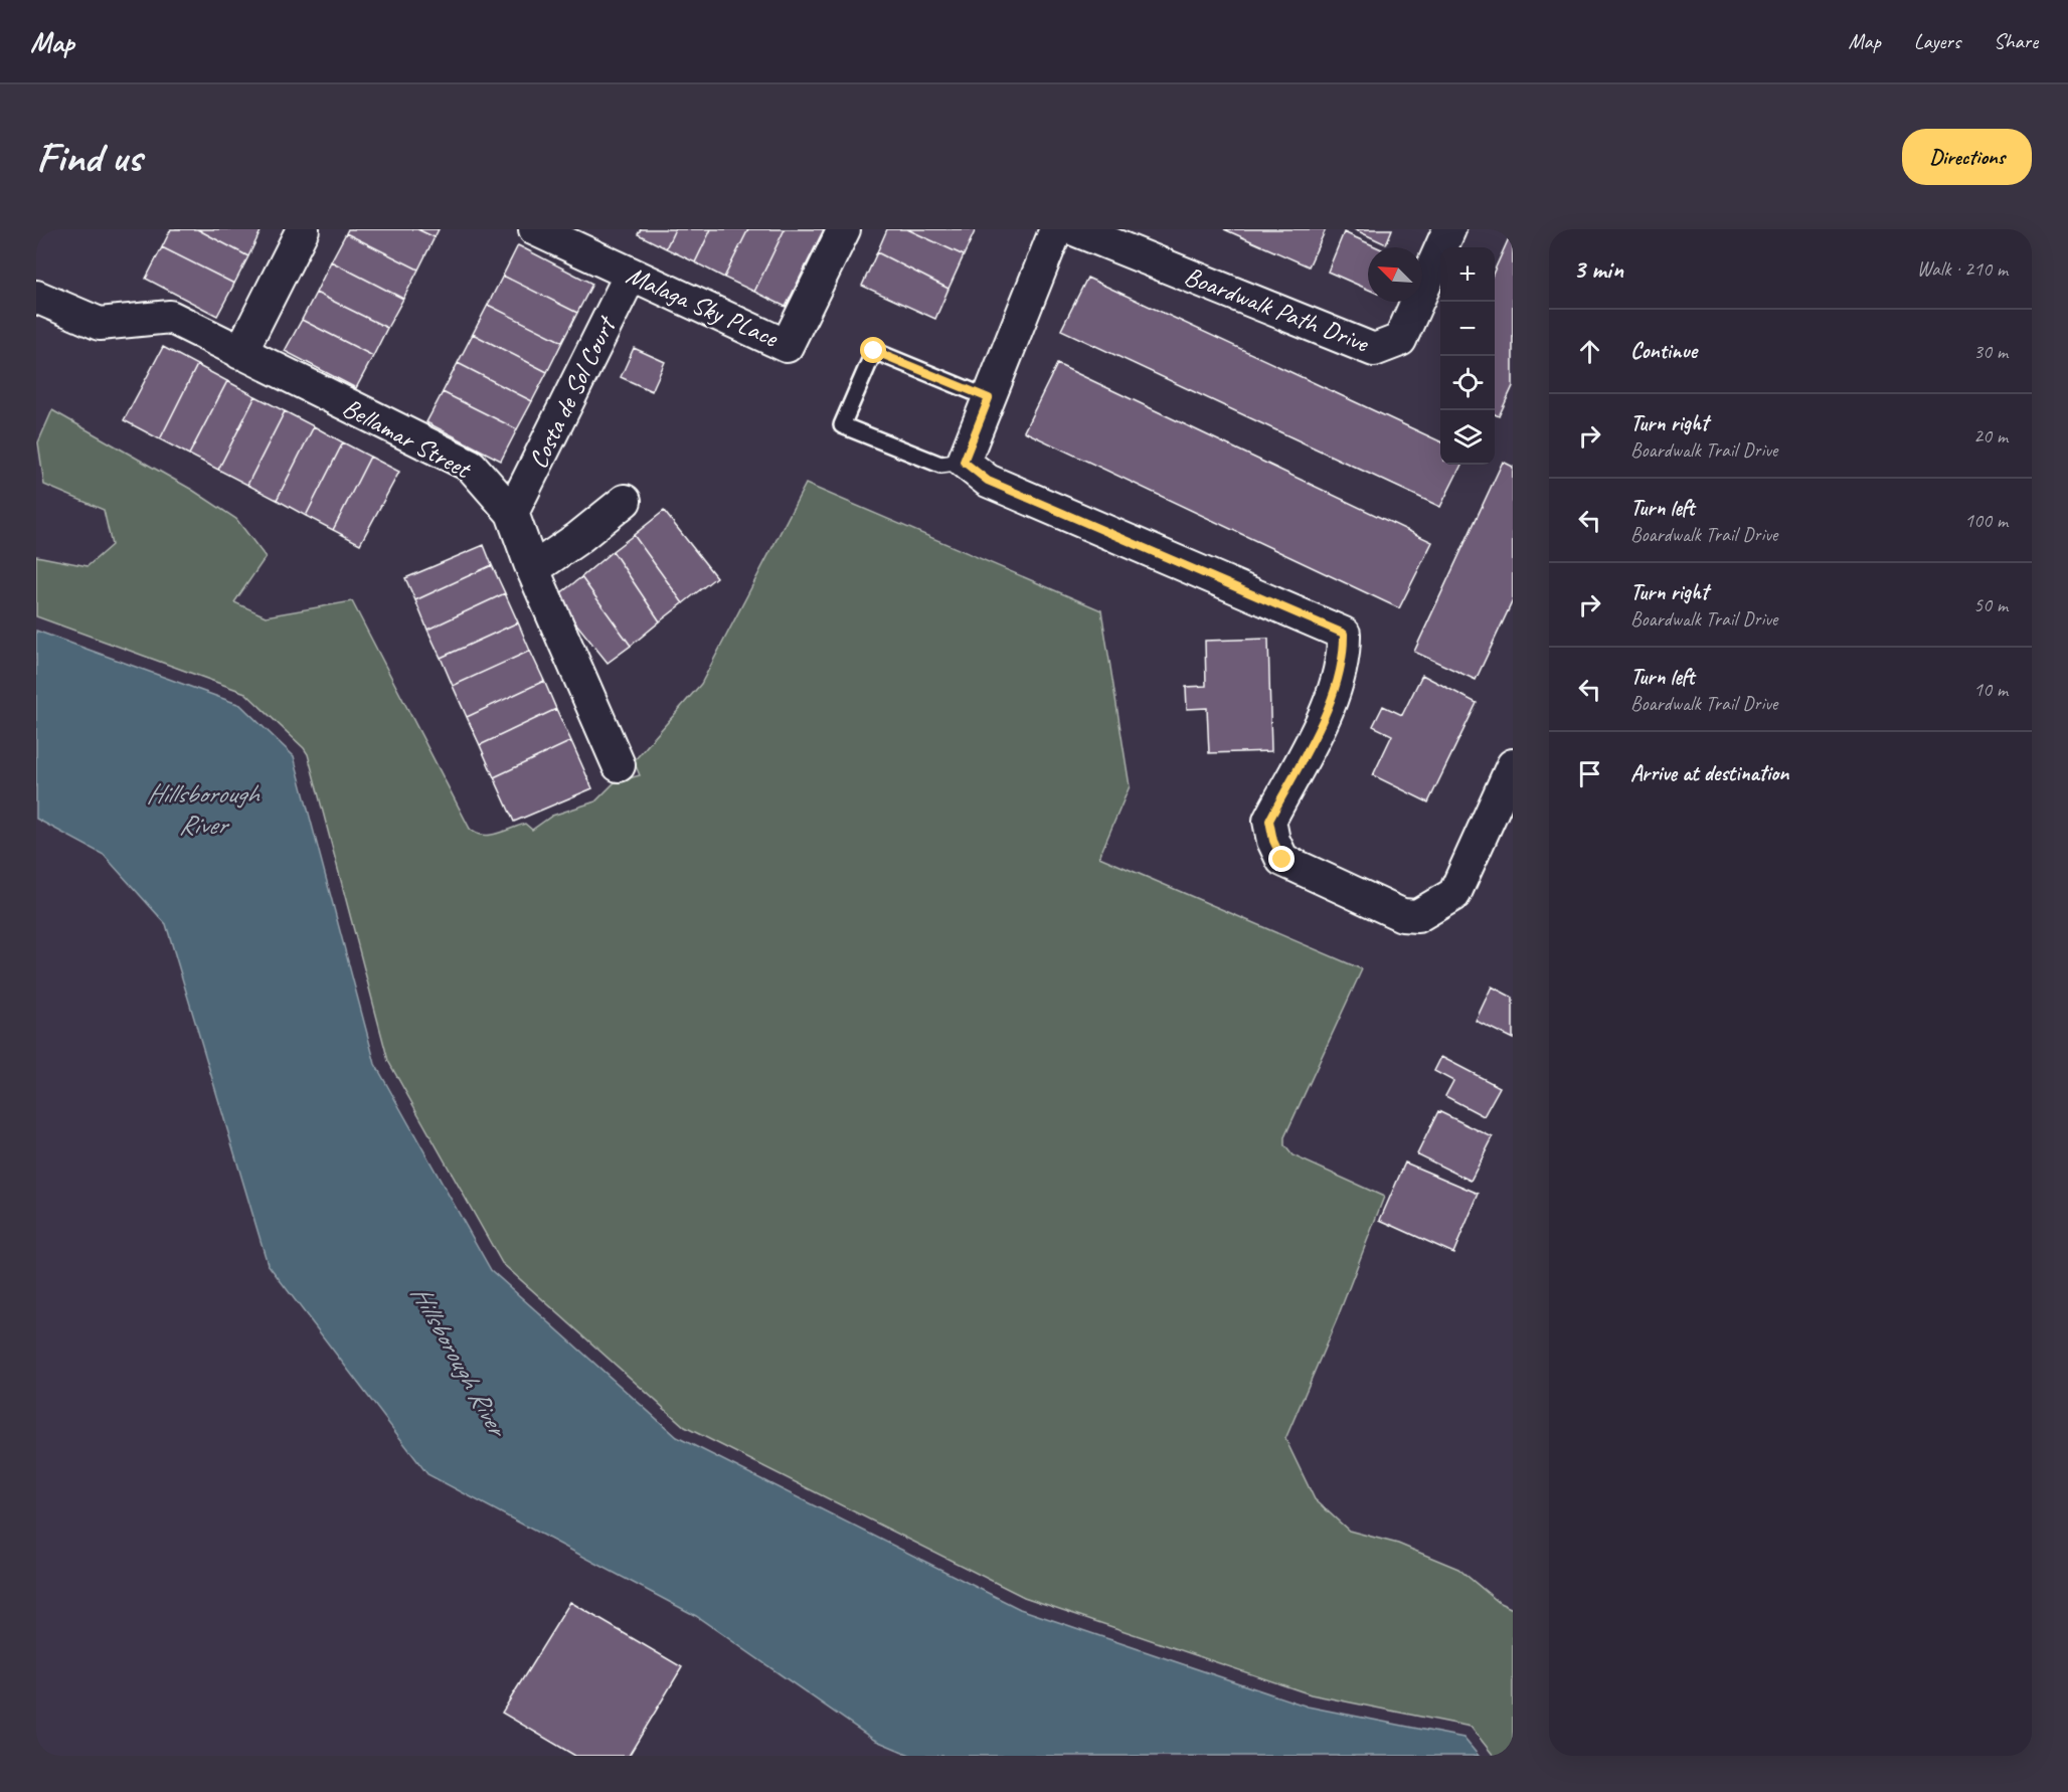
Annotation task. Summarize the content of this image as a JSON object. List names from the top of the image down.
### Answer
{
  "streets": {
    "street": [
      "Malaga Sky PLace",
      "Boardwalk Path Drive",
      "Costa de Sol Court",
      "Bellamar Street"
    ]
  },
  "crossings": [
    ["Malaga Sky PLace", "Costa de Sol Court"],
    ["Costa de Sol Court", "Bellamar Street"]
  ],
  "water": ["Hillsborough River"],
  "north": "top left",
  "page": {
    "header": "Map",
    "nav": ["Map", "Layers", "Share"],
    "buttons": "Directions",
    "title": "Find us",
    "heading": ["3 min", "Walk · 210 m"],
    "map_buttons": ["+", "−"],
    "list": [
      ["Continue", "30 m"],
      ["Turn right", "Boardwalk Trail Drive", "20 m"],
      ["Turn left", "Boardwalk Trail Drive", "100 m"],
      ["Turn right", "Boardwalk Trail Drive", "50 m"],
      ["Turn left", "Boardwalk Trail Drive", "10 m"],
      "Arrive at destination"
    ]
  }
}
